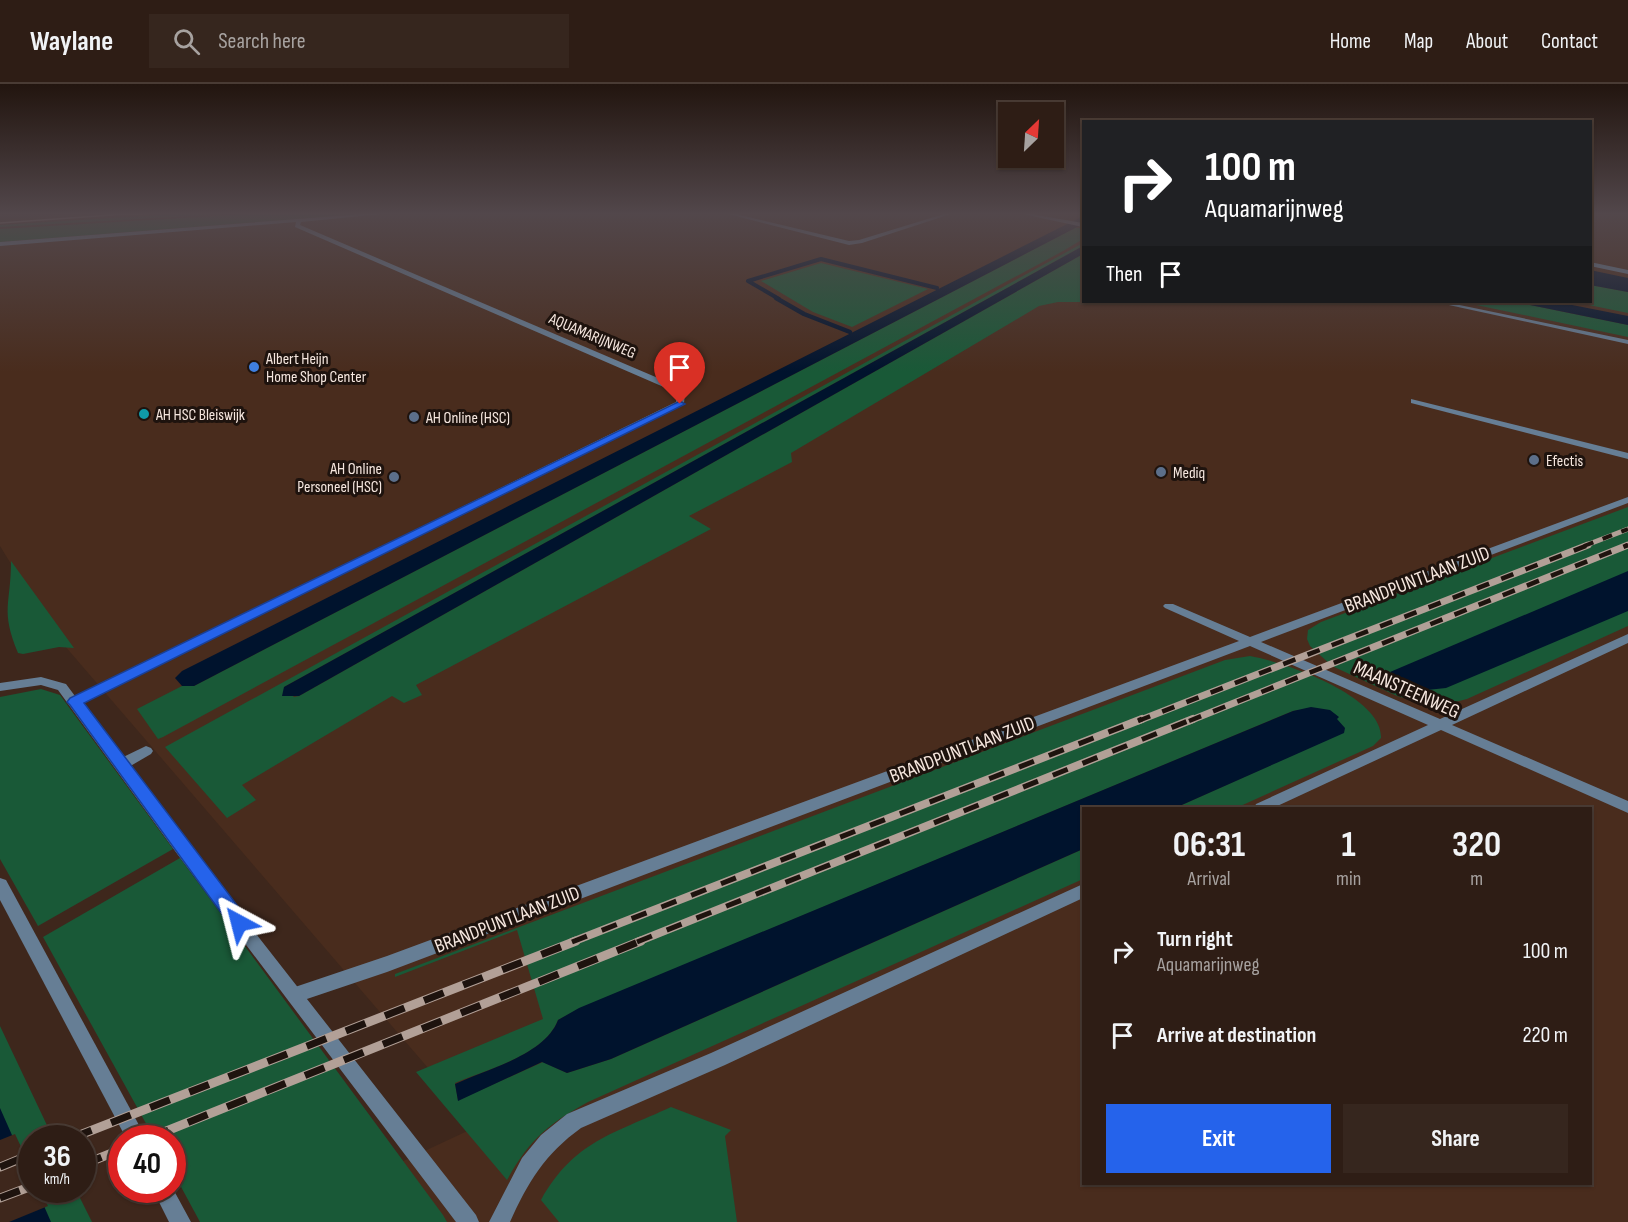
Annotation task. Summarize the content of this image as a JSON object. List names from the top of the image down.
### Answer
{
  "streets": {
    "street": ["AQUAMARIJNWEG", "BRANDPUNTLAAN ZUID", "MAANSTEENWEG"]
  },
  "crossings": [
    ["BRANDPUNTLAAN ZUID", "MAANSTEENWEG"]
  ],
  "places": [
    "Albert Heijn Home Shop Center",
    "AH HSC Bleiswijk",
    "AH Online (HSC)",
    "Efectis",
    "Mediq",
    "AH Online Personeel (HSC)"
  ],
  "north": "top right",
  "page": {
    "header": "Waylane",
    "search": "Search here",
    "nav": [
      "Home",
      "Map",
      "About",
      "Contact"
    ],
    "turn": ["100 m", "Aquamarijnweg"],
    "then": "Then",
    "eta": [
      "06:31",
      "Arrival",
      "1",
      "min",
      "320",
      "m"
    ],
    "list": [
      {
        "name": "Turn right",
        "note": "Aquamarijnweg",
        "value": "100 m"
      },
      {
        "name": "Arrive at destination",
        "value": "220 m"
      }
    ],
    "buttons": ["Exit", "Share"],
    "speed": "36 km/h",
    "limit": "40"
  }
}
